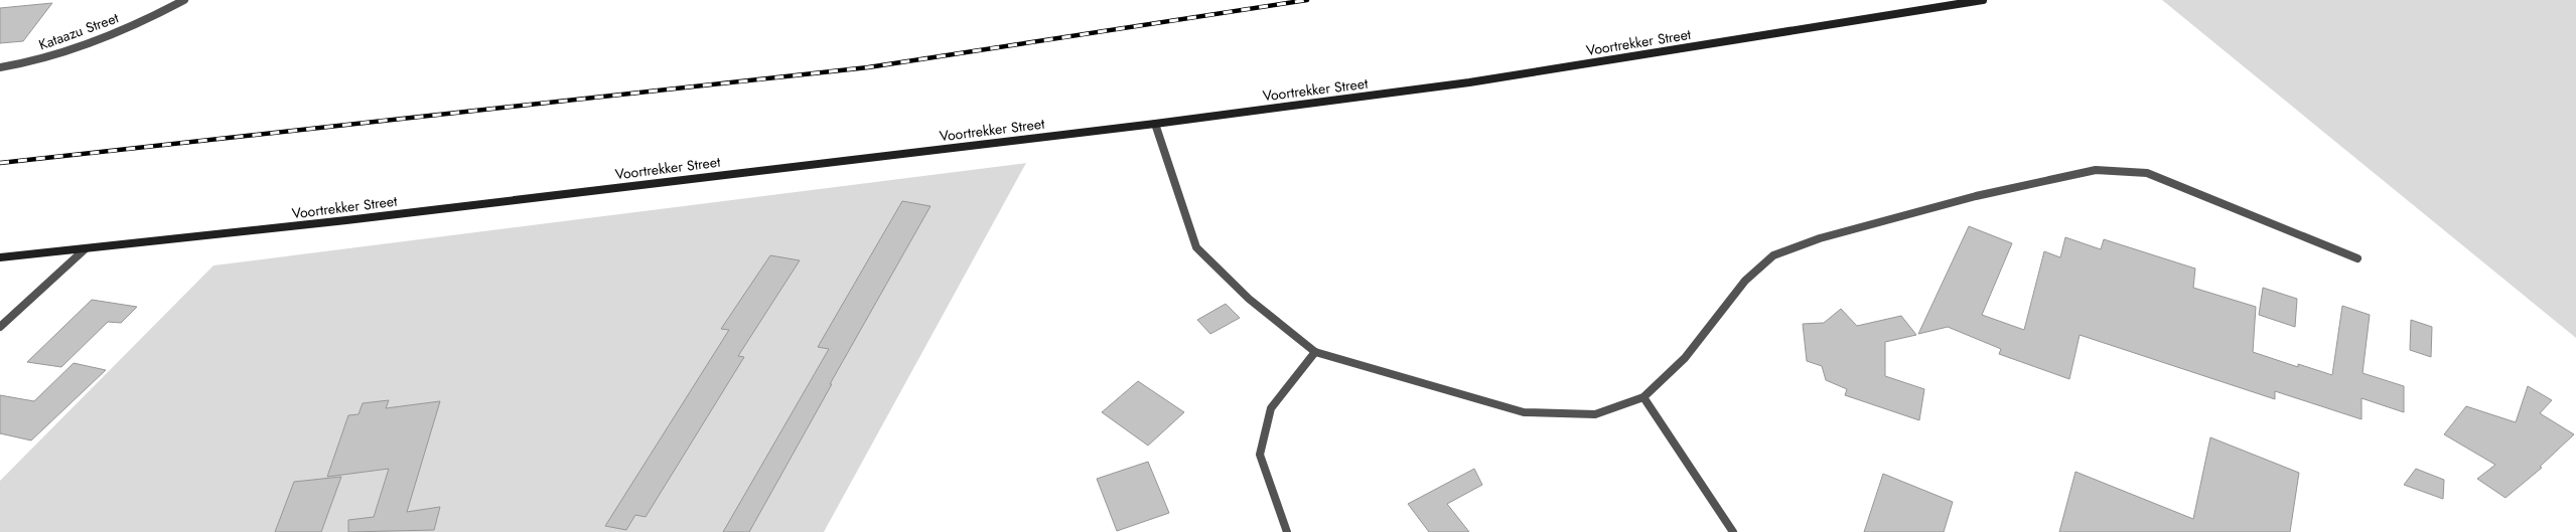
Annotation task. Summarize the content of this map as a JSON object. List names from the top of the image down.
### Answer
{
  "streets": {
    "main road": ["Voortrekker Street"],
    "street": ["Kataazu Street"]
  }
}
